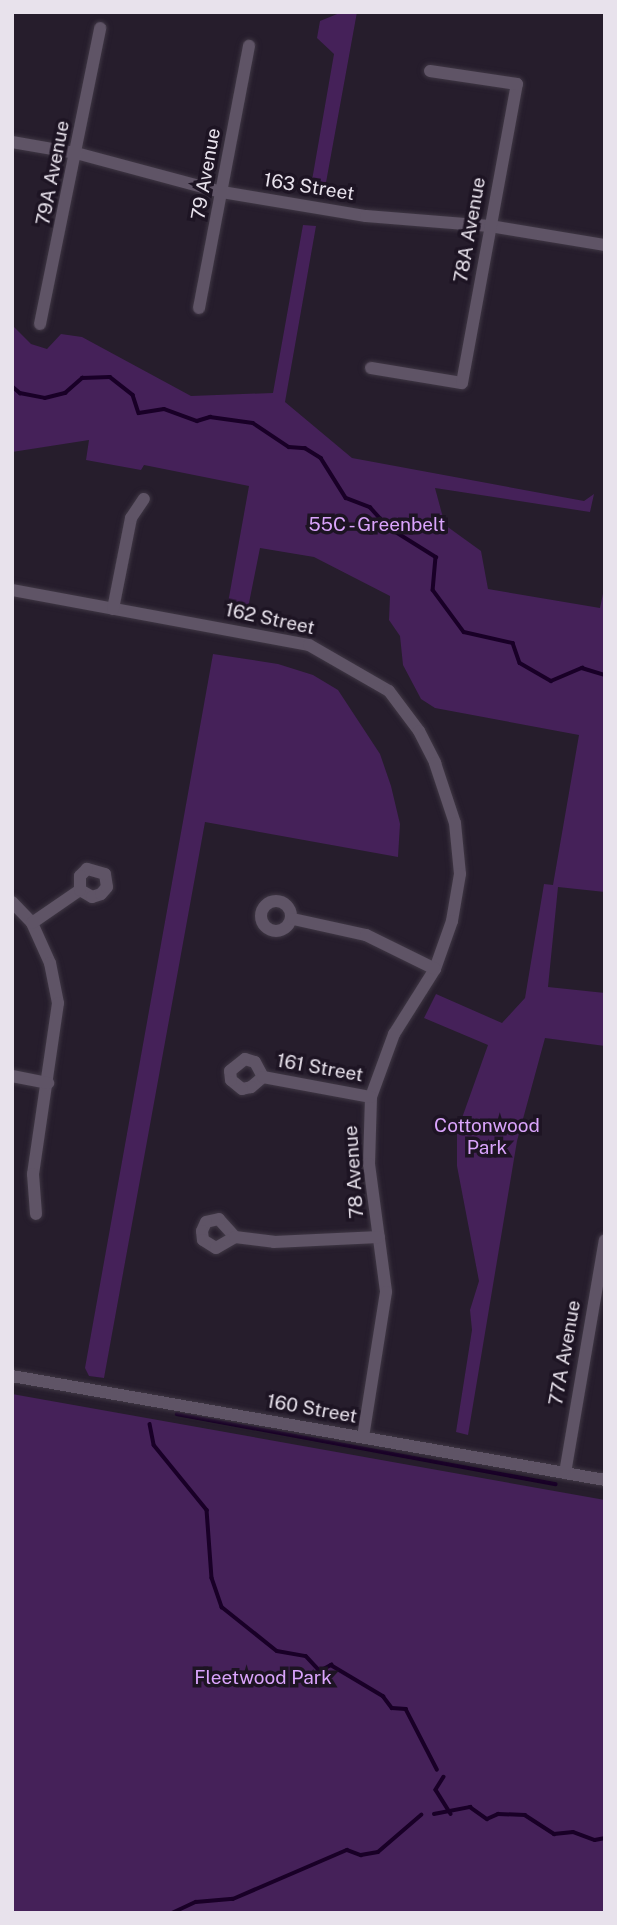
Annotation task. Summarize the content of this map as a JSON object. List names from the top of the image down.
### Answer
{
  "streets": {
    "street": [
      "79A Avenue",
      "79 Avenue",
      "163 Street",
      "78A Avenue",
      "162 Street",
      "161 Street",
      "78 Avenue",
      "77A Avenue",
      "160 Street"
    ]
  },
  "crossings": [
    ["79A Avenue", "163 Street"],
    ["79 Avenue", "163 Street"],
    ["163 Street", "78A Avenue"],
    ["162 Street", "78 Avenue"],
    ["161 Street", "78 Avenue"],
    ["78 Avenue", "160 Street"],
    ["77A Avenue", "160 Street"]
  ],
  "parks": ["55C - Greenbelt", "Cottonwood Park", "Fleetwood Park"]
}
